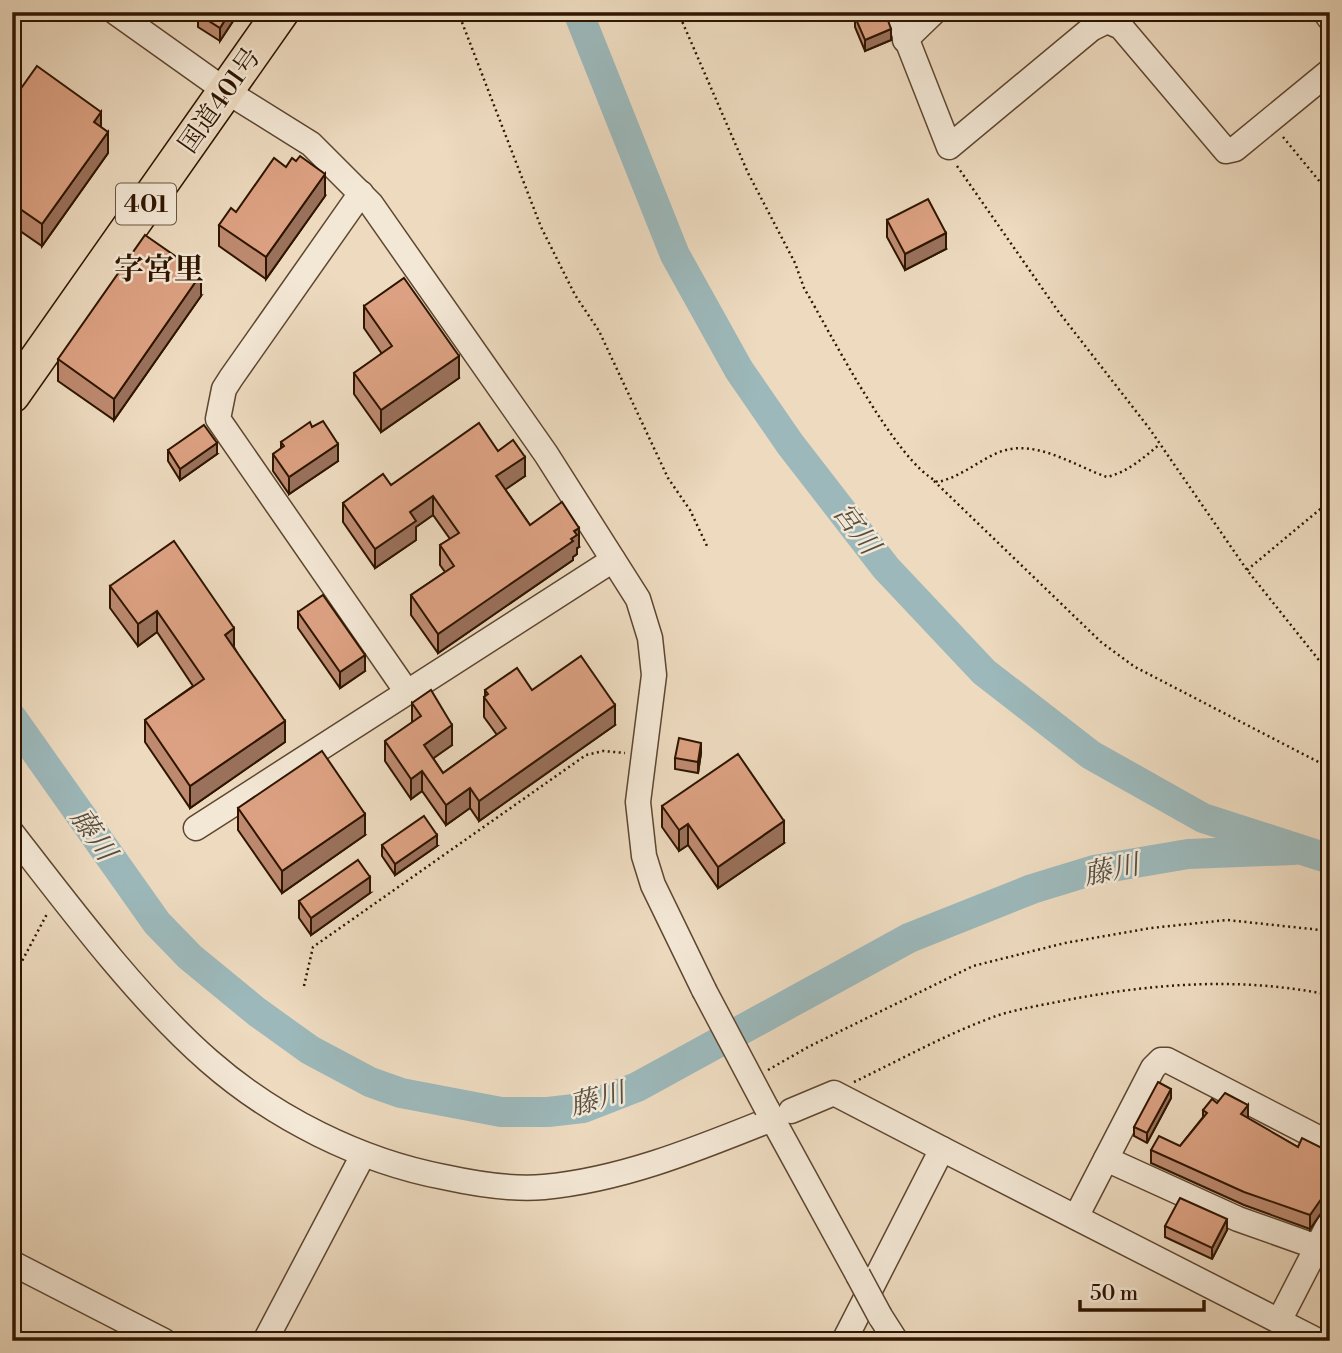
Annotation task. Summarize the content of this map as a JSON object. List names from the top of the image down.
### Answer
{
  "streets": {
    "highway": ["国道401号", "401"]
  },
  "districts": ["字宮里"],
  "water": ["宮川", "藤川"],
  "scale_bar": "50 m"
}
